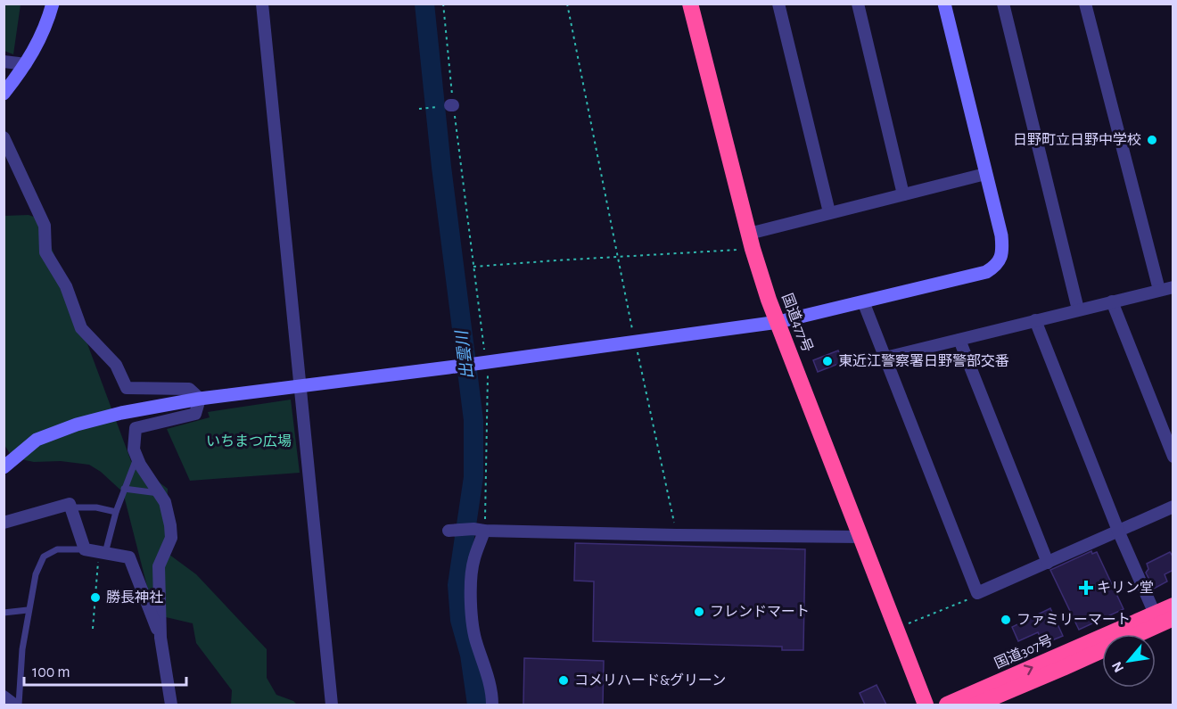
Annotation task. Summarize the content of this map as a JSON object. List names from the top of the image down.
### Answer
{
  "streets": {
    "highway": ["国道477号", "国道307号"]
  },
  "water": ["出雲川"],
  "parks": ["いちまつ広場"],
  "places": {
    "other": [
      "日野町立日野中学校",
      "東近江警察署日野警部交番",
      "勝長神社",
      "フレンドマート",
      "ファミリーマート",
      "コメリハード&グリーン"
    ],
    "health": ["キリン堂"]
  },
  "scale_bar": "100 m",
  "north": "bottom left"
}
